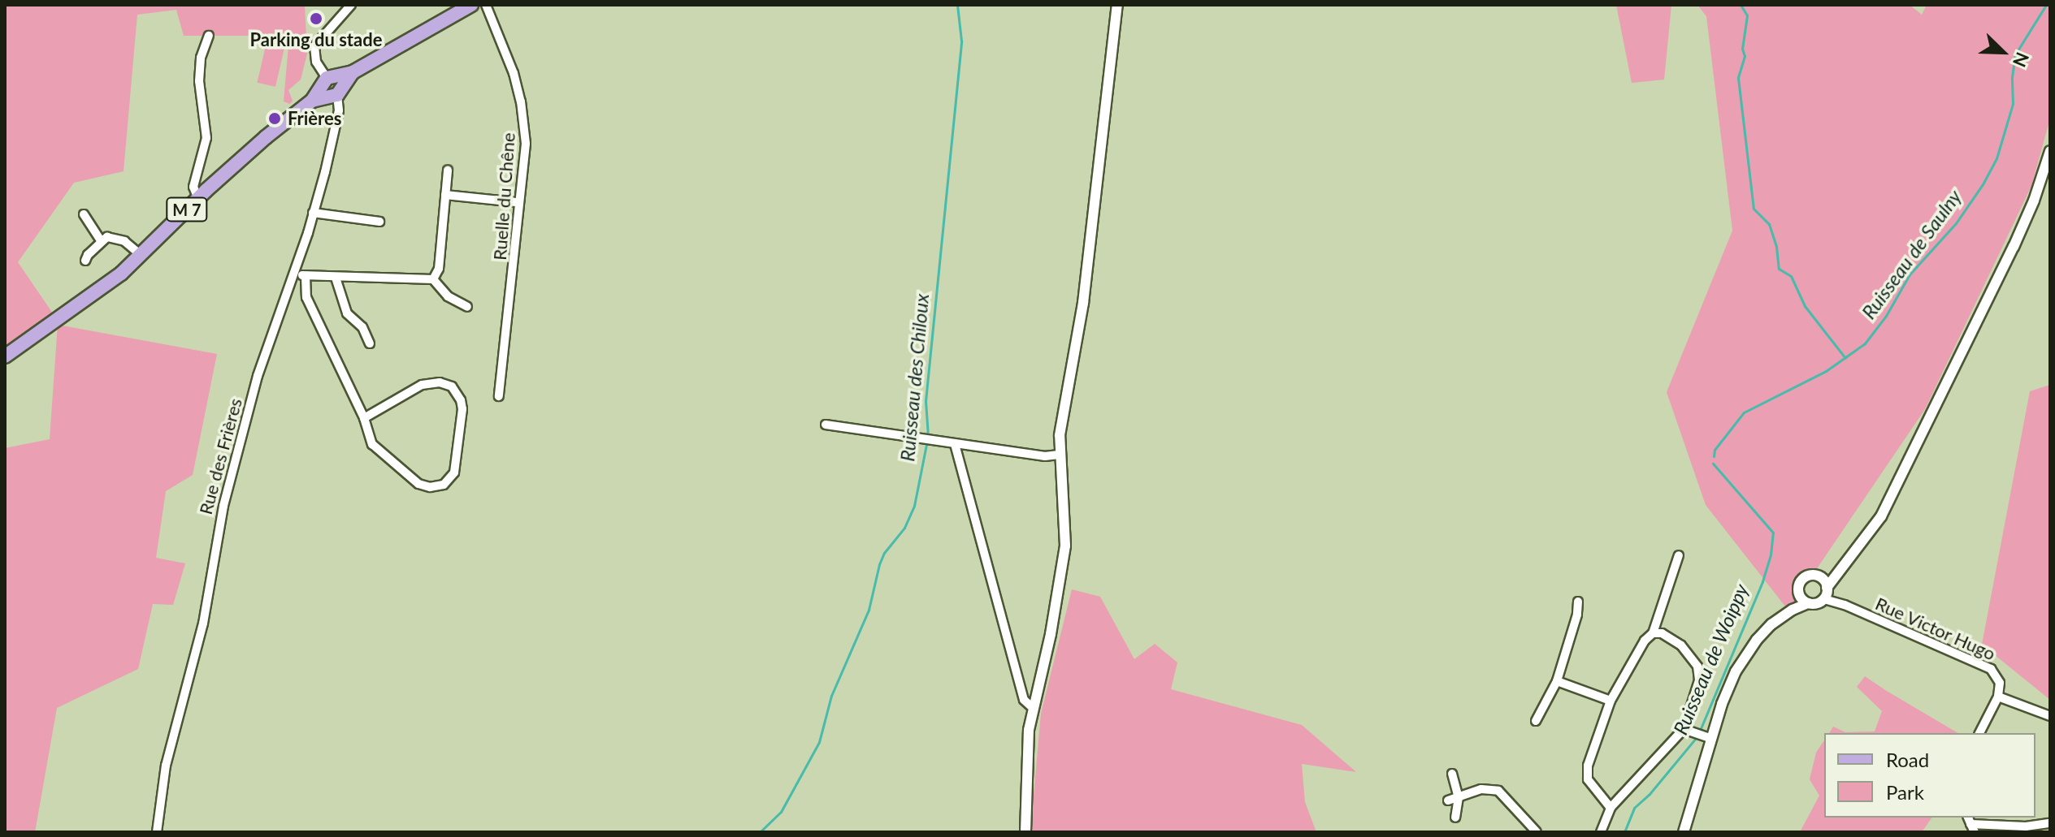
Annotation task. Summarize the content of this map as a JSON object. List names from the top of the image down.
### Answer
{
  "streets": {
    "main road": ["M 7"],
    "street": ["Ruelle du Chêne", "Rue des Frières", "Rue Victor Hugo"]
  },
  "crossings": [
    ["M 7", "Rue des Frières"]
  ],
  "water": ["Ruisseau de Saulny", "Ruisseau des Chiloux", "Ruisseau de Woippy"],
  "places": ["Parking du stade", "Frières"],
  "legend": ["Road", "Park"],
  "north": "bottom right"
}
